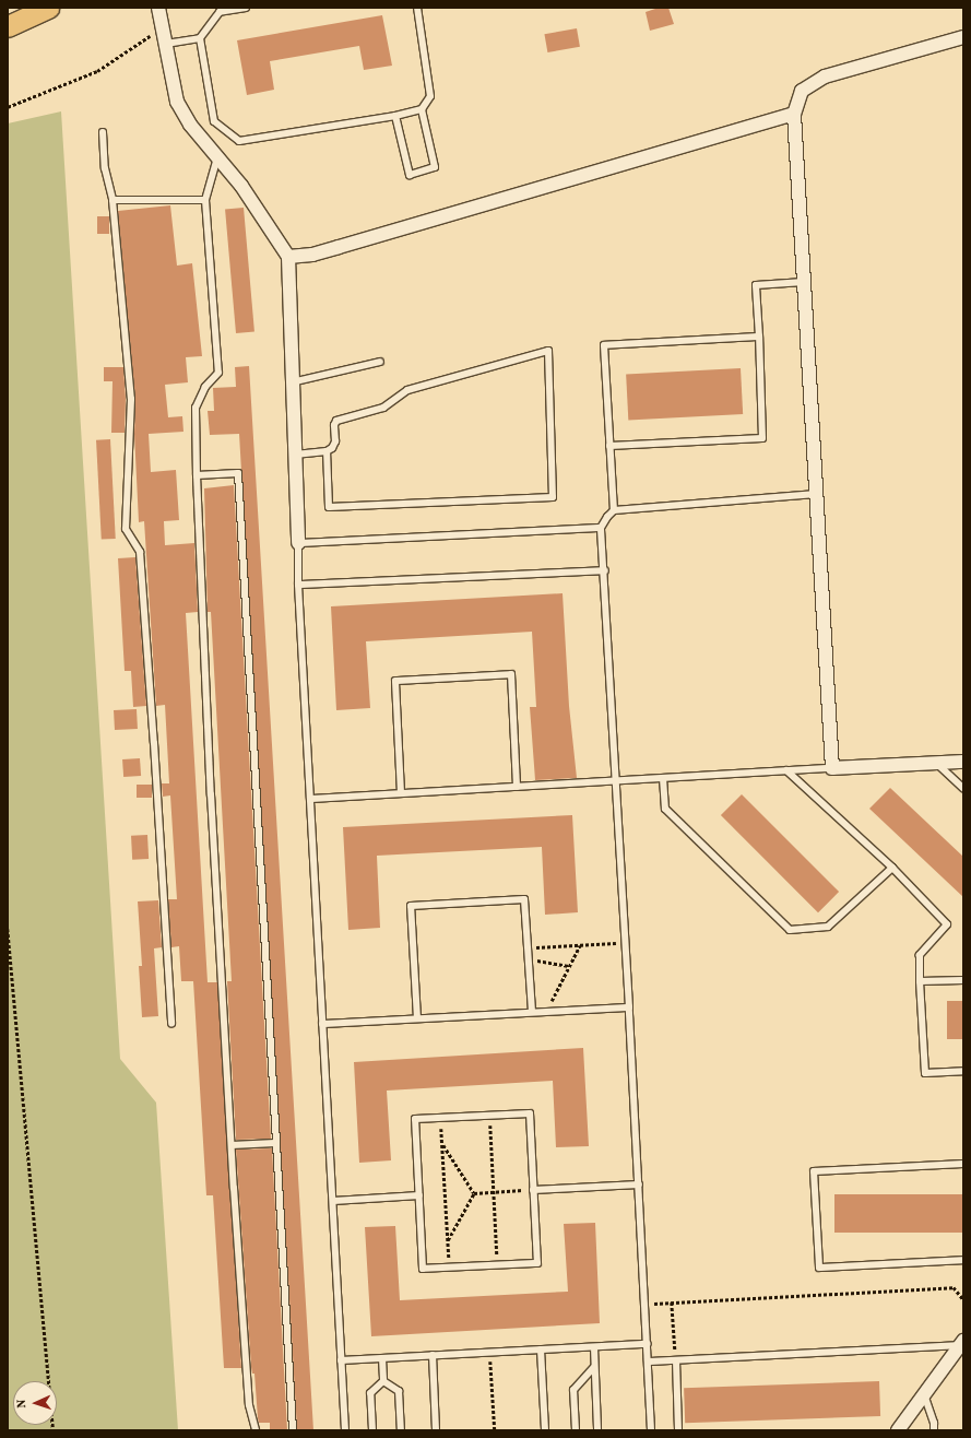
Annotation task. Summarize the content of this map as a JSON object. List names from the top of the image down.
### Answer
{
  "north": "left"
}
